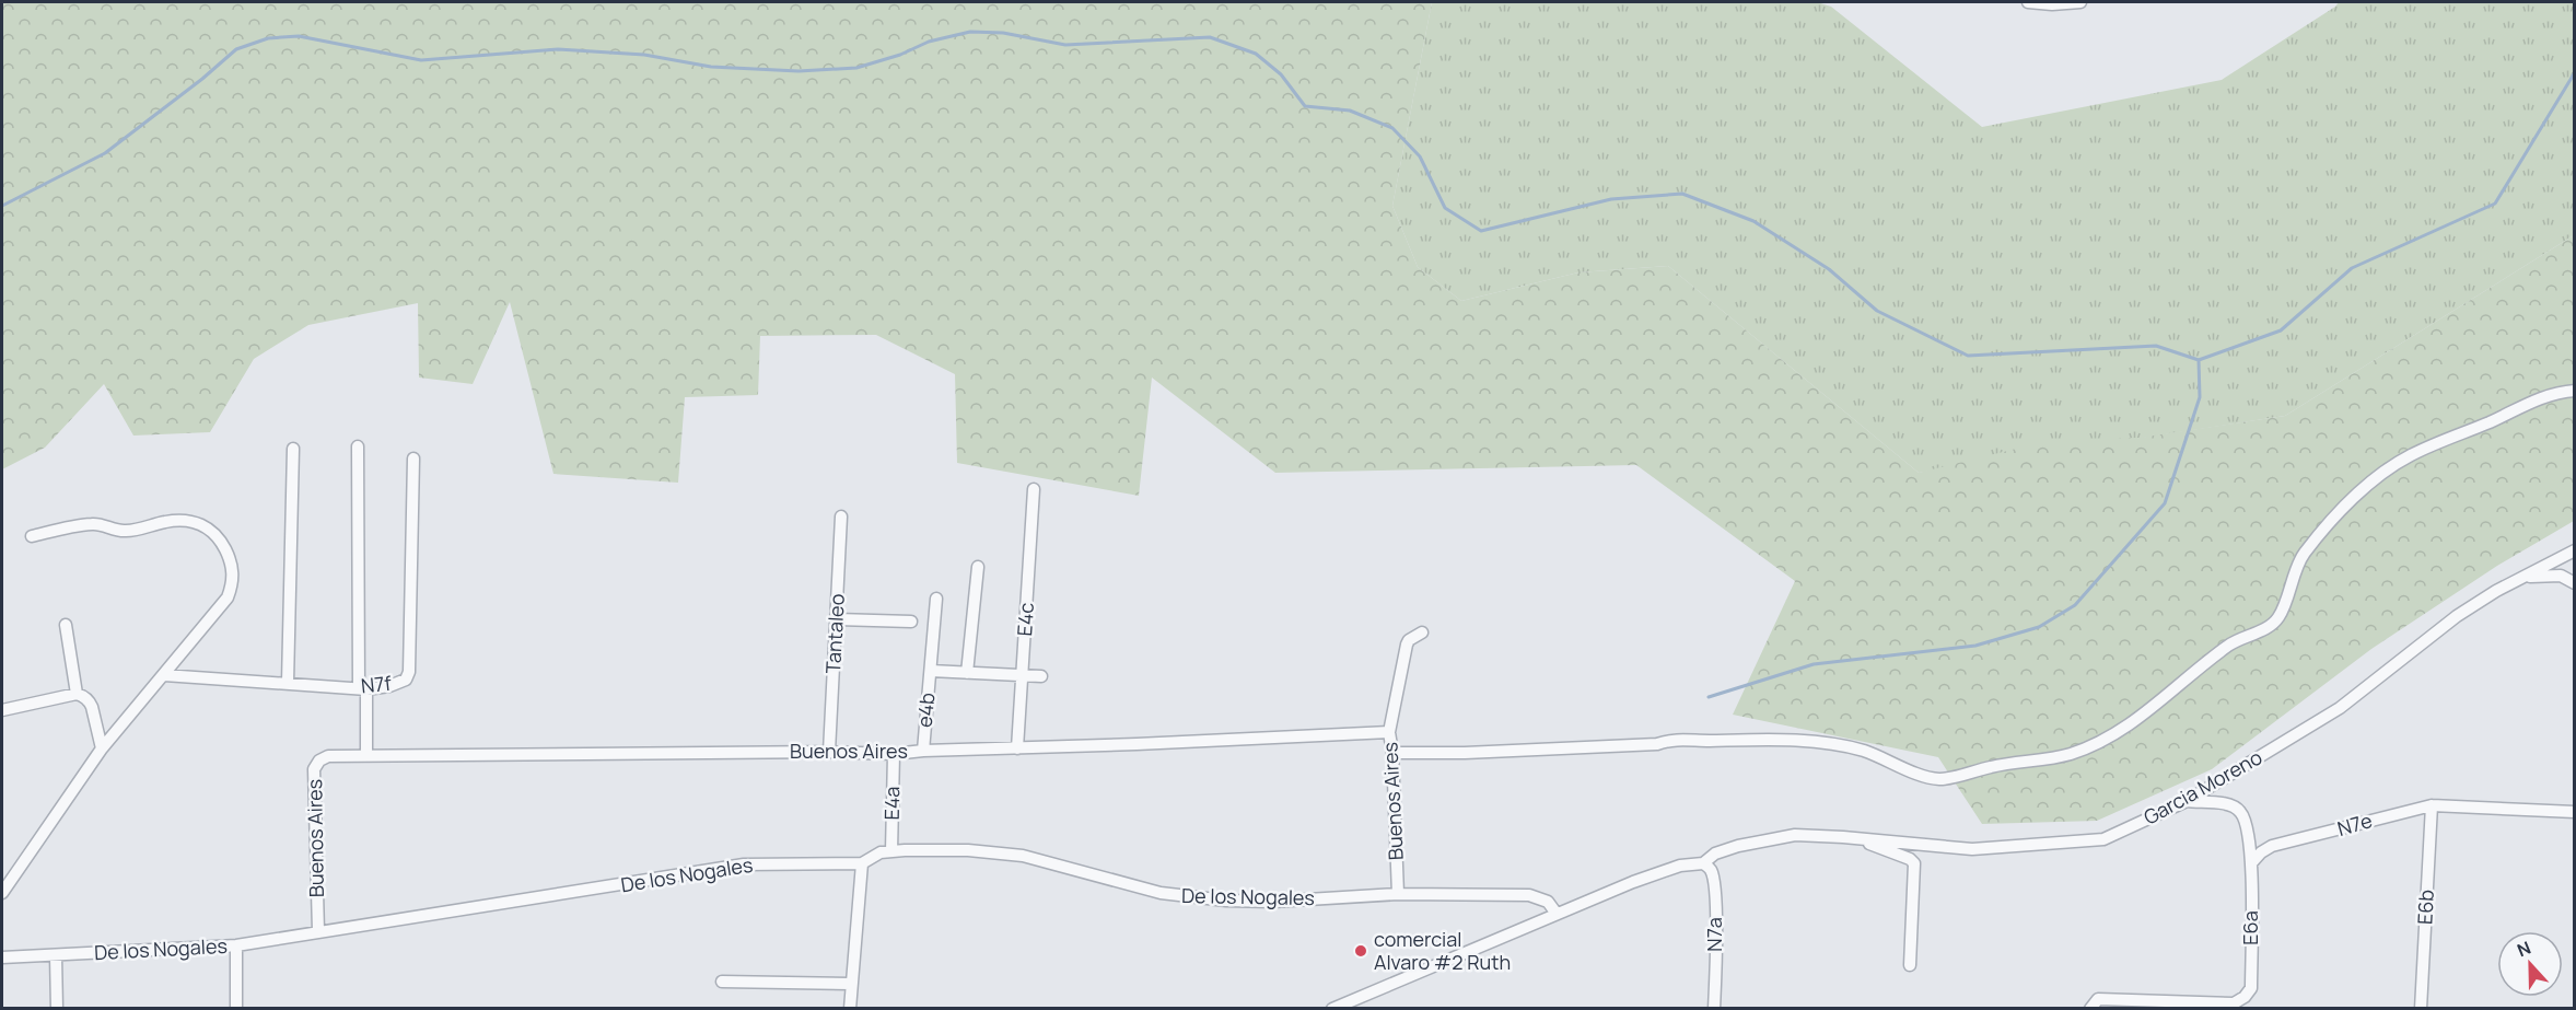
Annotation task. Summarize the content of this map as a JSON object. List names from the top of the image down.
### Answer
{
  "streets": {
    "street": [
      "E4c",
      "Tantaleo",
      "N7f",
      "e4b",
      "Buenos Aires",
      "Garcia Moreno",
      "E4a",
      "N7e",
      "De los Nogales",
      "E6b",
      "E6a",
      "N7a"
    ]
  },
  "crossings": [
    ["E4c", "Buenos Aires"],
    ["Tantaleo", "Buenos Aires"],
    ["e4b", "Buenos Aires"],
    ["Buenos Aires", "E4a"],
    ["Buenos Aires", "De los Nogales"],
    ["Garcia Moreno", "De los Nogales"],
    ["Garcia Moreno", "N7a"],
    ["E4a", "De los Nogales"],
    ["N7e", "E6b"],
    ["N7e", "E6a"]
  ],
  "places": ["comercial Alvaro #2 Ruth"],
  "north": "top"
}
